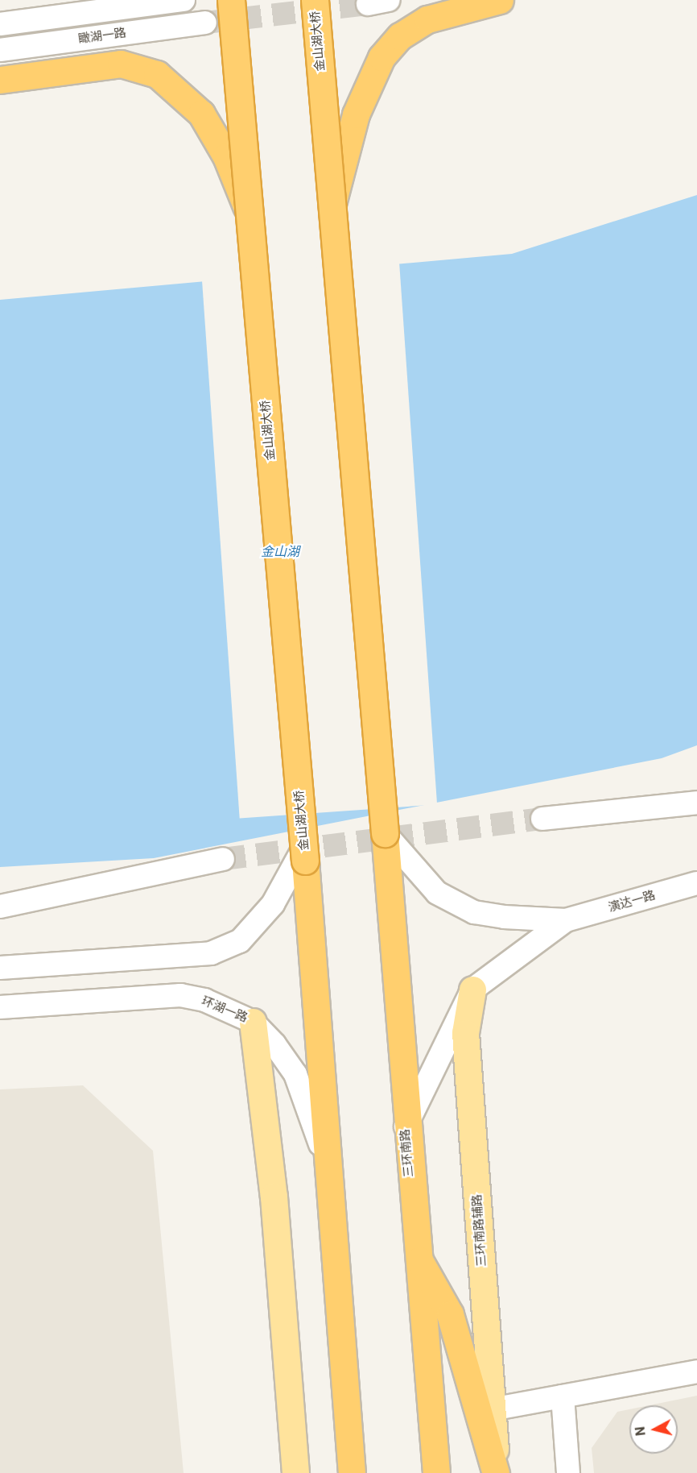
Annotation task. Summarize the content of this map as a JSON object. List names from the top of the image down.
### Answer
{
  "streets": {
    "highway": ["金山湖大桥", "三环南路"],
    "main road": ["三环南路辅路"],
    "street": ["瞰湖一路", "演达一路", "环湖一路"]
  },
  "crossings": [
    ["金山湖大桥", "三环南路"]
  ],
  "water": ["金山湖"],
  "north": "left"
}
